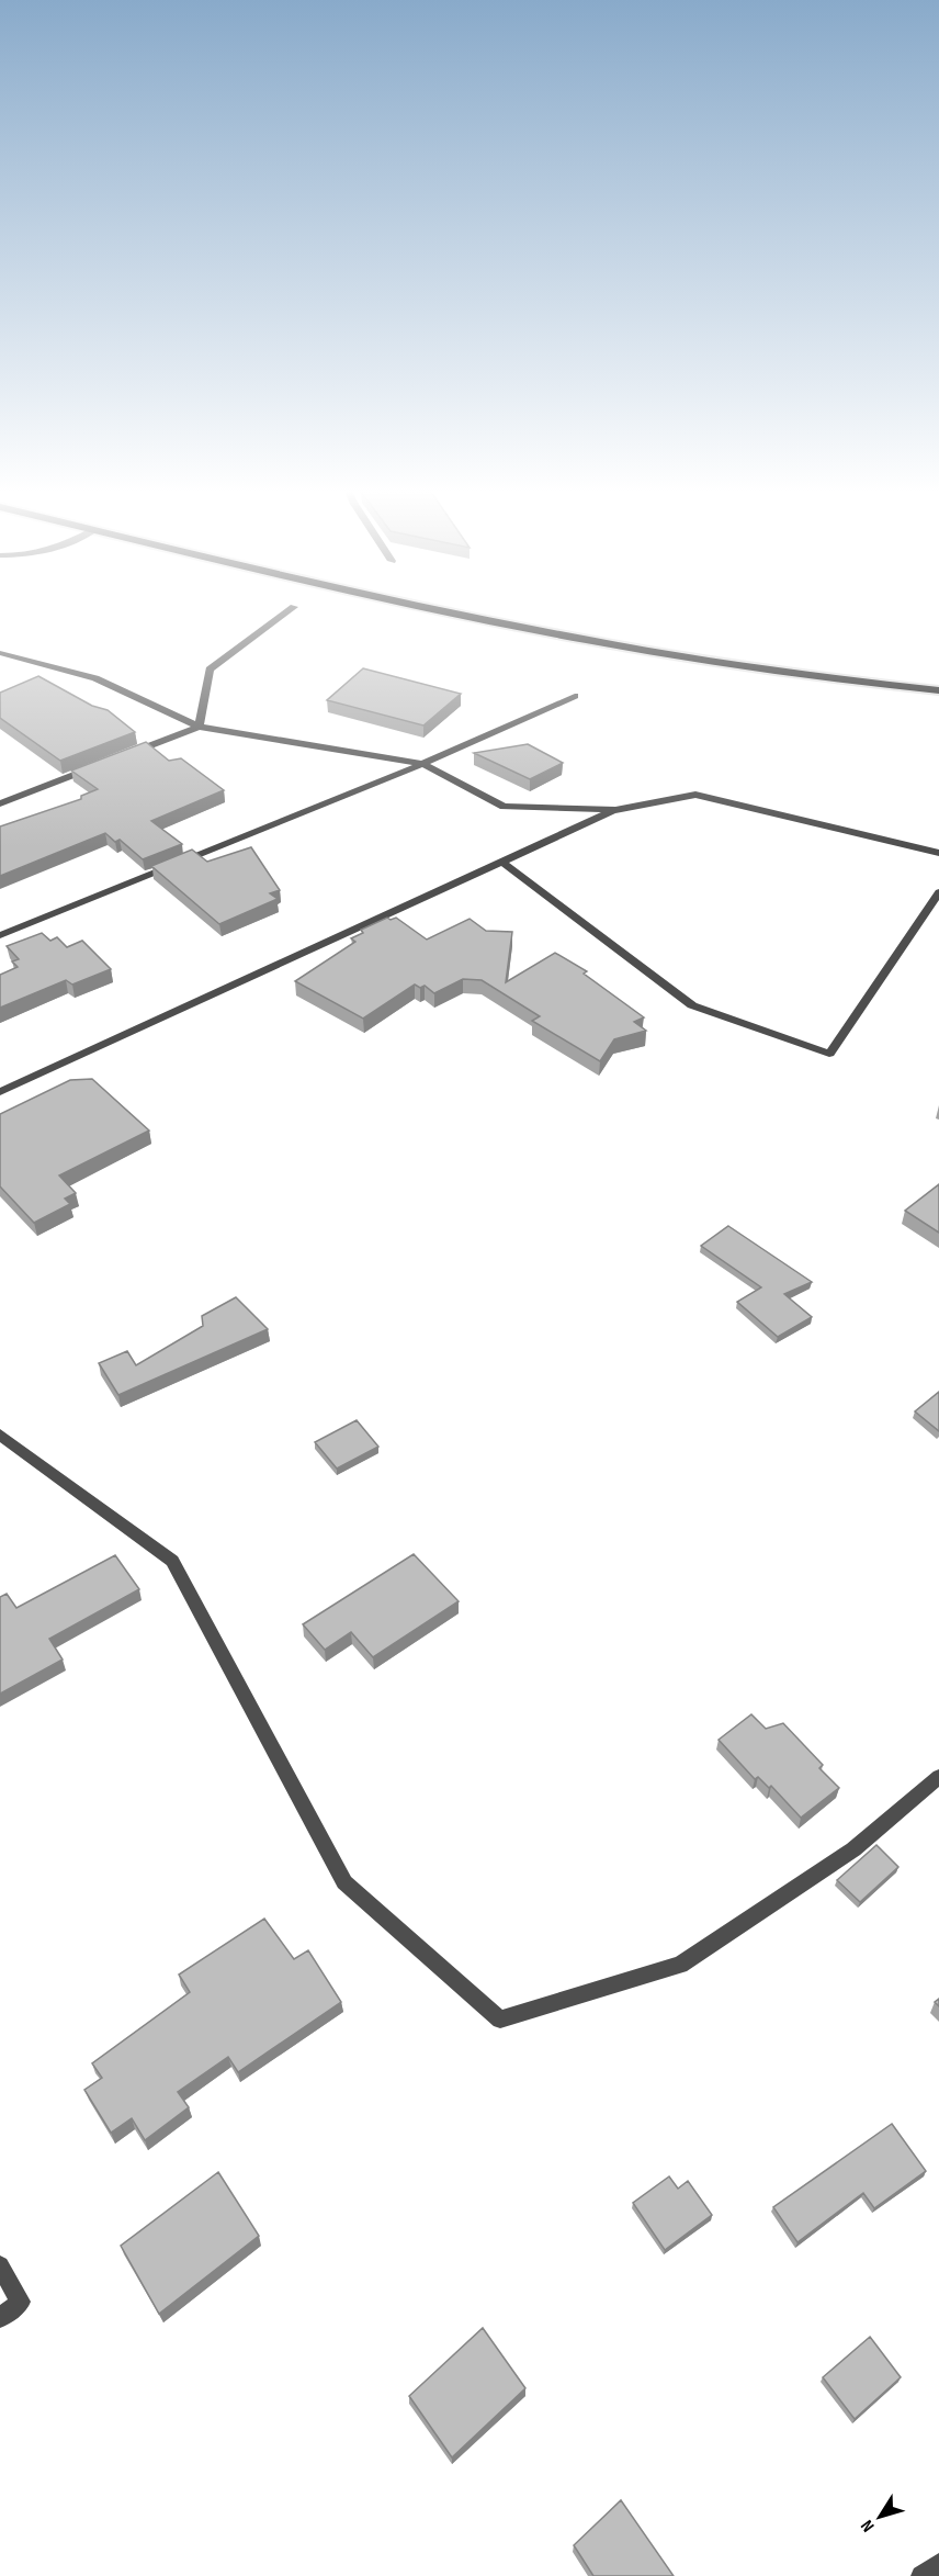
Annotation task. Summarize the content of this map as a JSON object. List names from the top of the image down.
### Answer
{
  "north": "bottom left"
}
